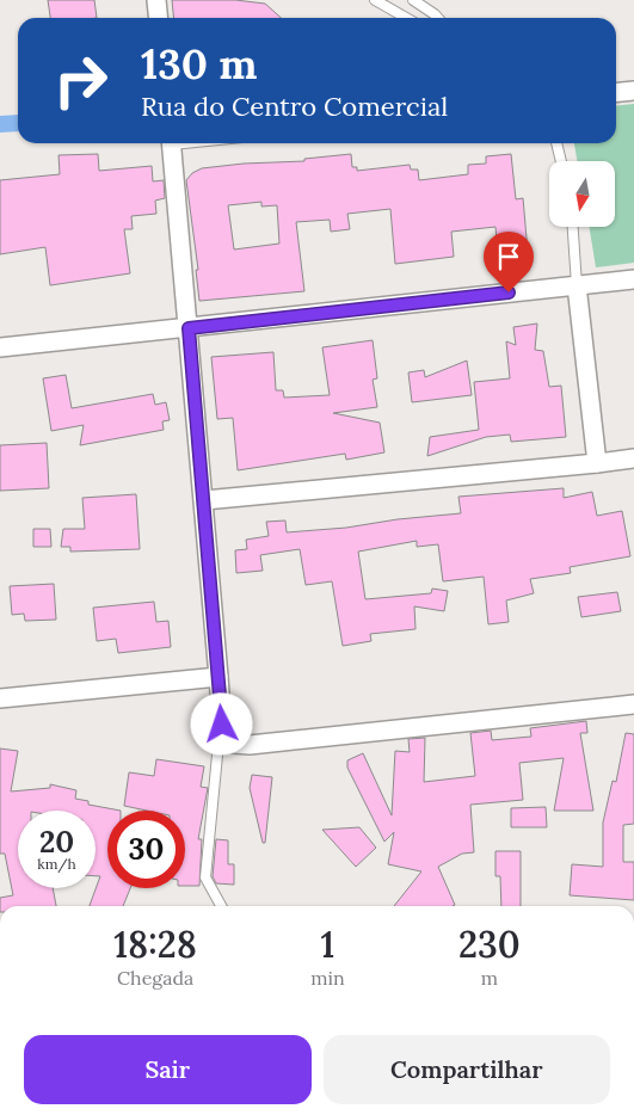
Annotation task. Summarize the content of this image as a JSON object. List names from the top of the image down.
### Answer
{
  "north": "bottom",
  "page": {
    "turn": ["130 m", "Rua do Centro Comercial"],
    "speed": "20 km/h",
    "limit": "30",
    "eta": [
      "18:28",
      "Chegada",
      "1",
      "min",
      "230",
      "m"
    ],
    "buttons": ["Sair", "Compartilhar"]
  }
}
